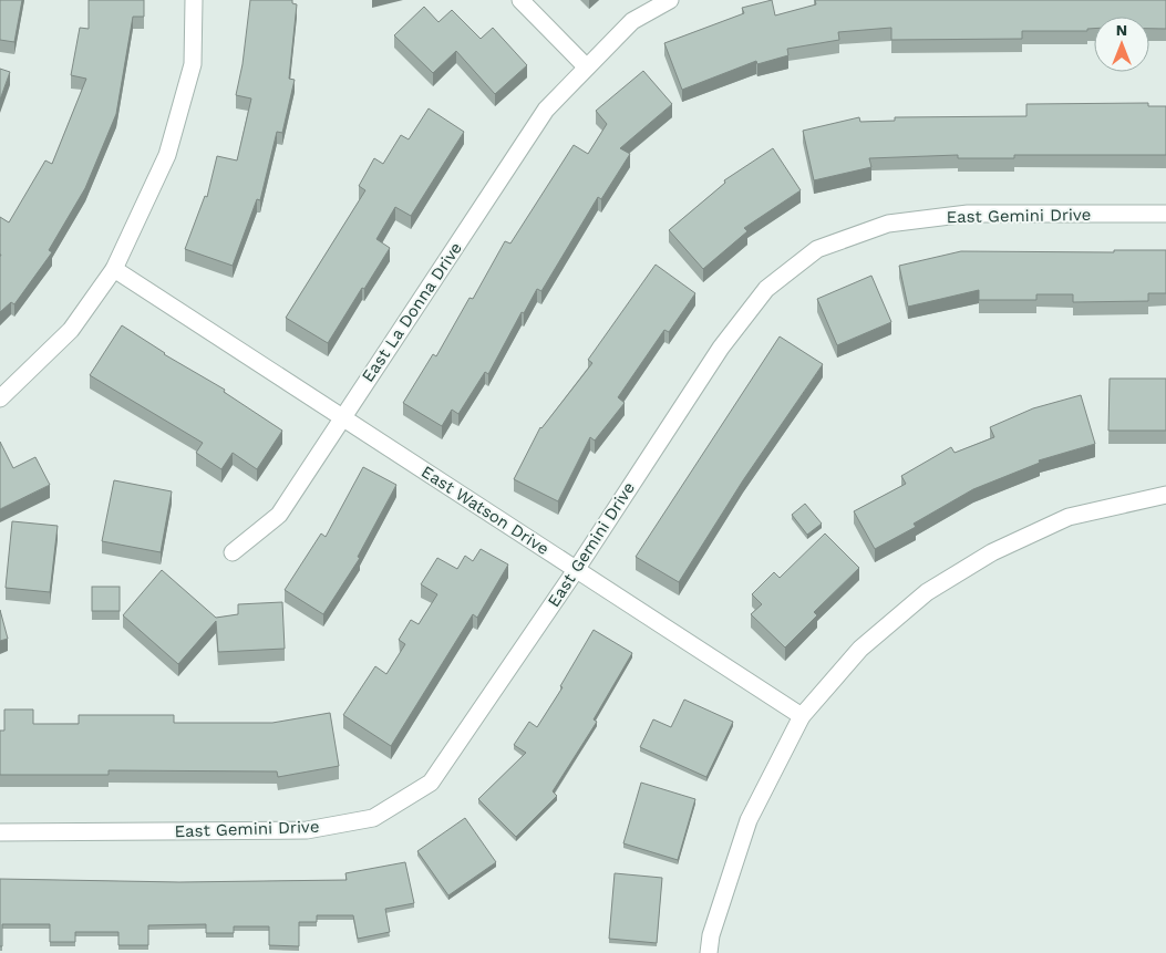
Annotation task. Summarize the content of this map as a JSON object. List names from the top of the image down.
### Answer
{
  "streets": {
    "street": ["East Gemini Drive", "East La Donna Drive", "East Watson Drive"]
  },
  "crossings": [
    ["East Gemini Drive", "East Watson Drive"],
    ["East La Donna Drive", "East Watson Drive"]
  ],
  "north": "top"
}
